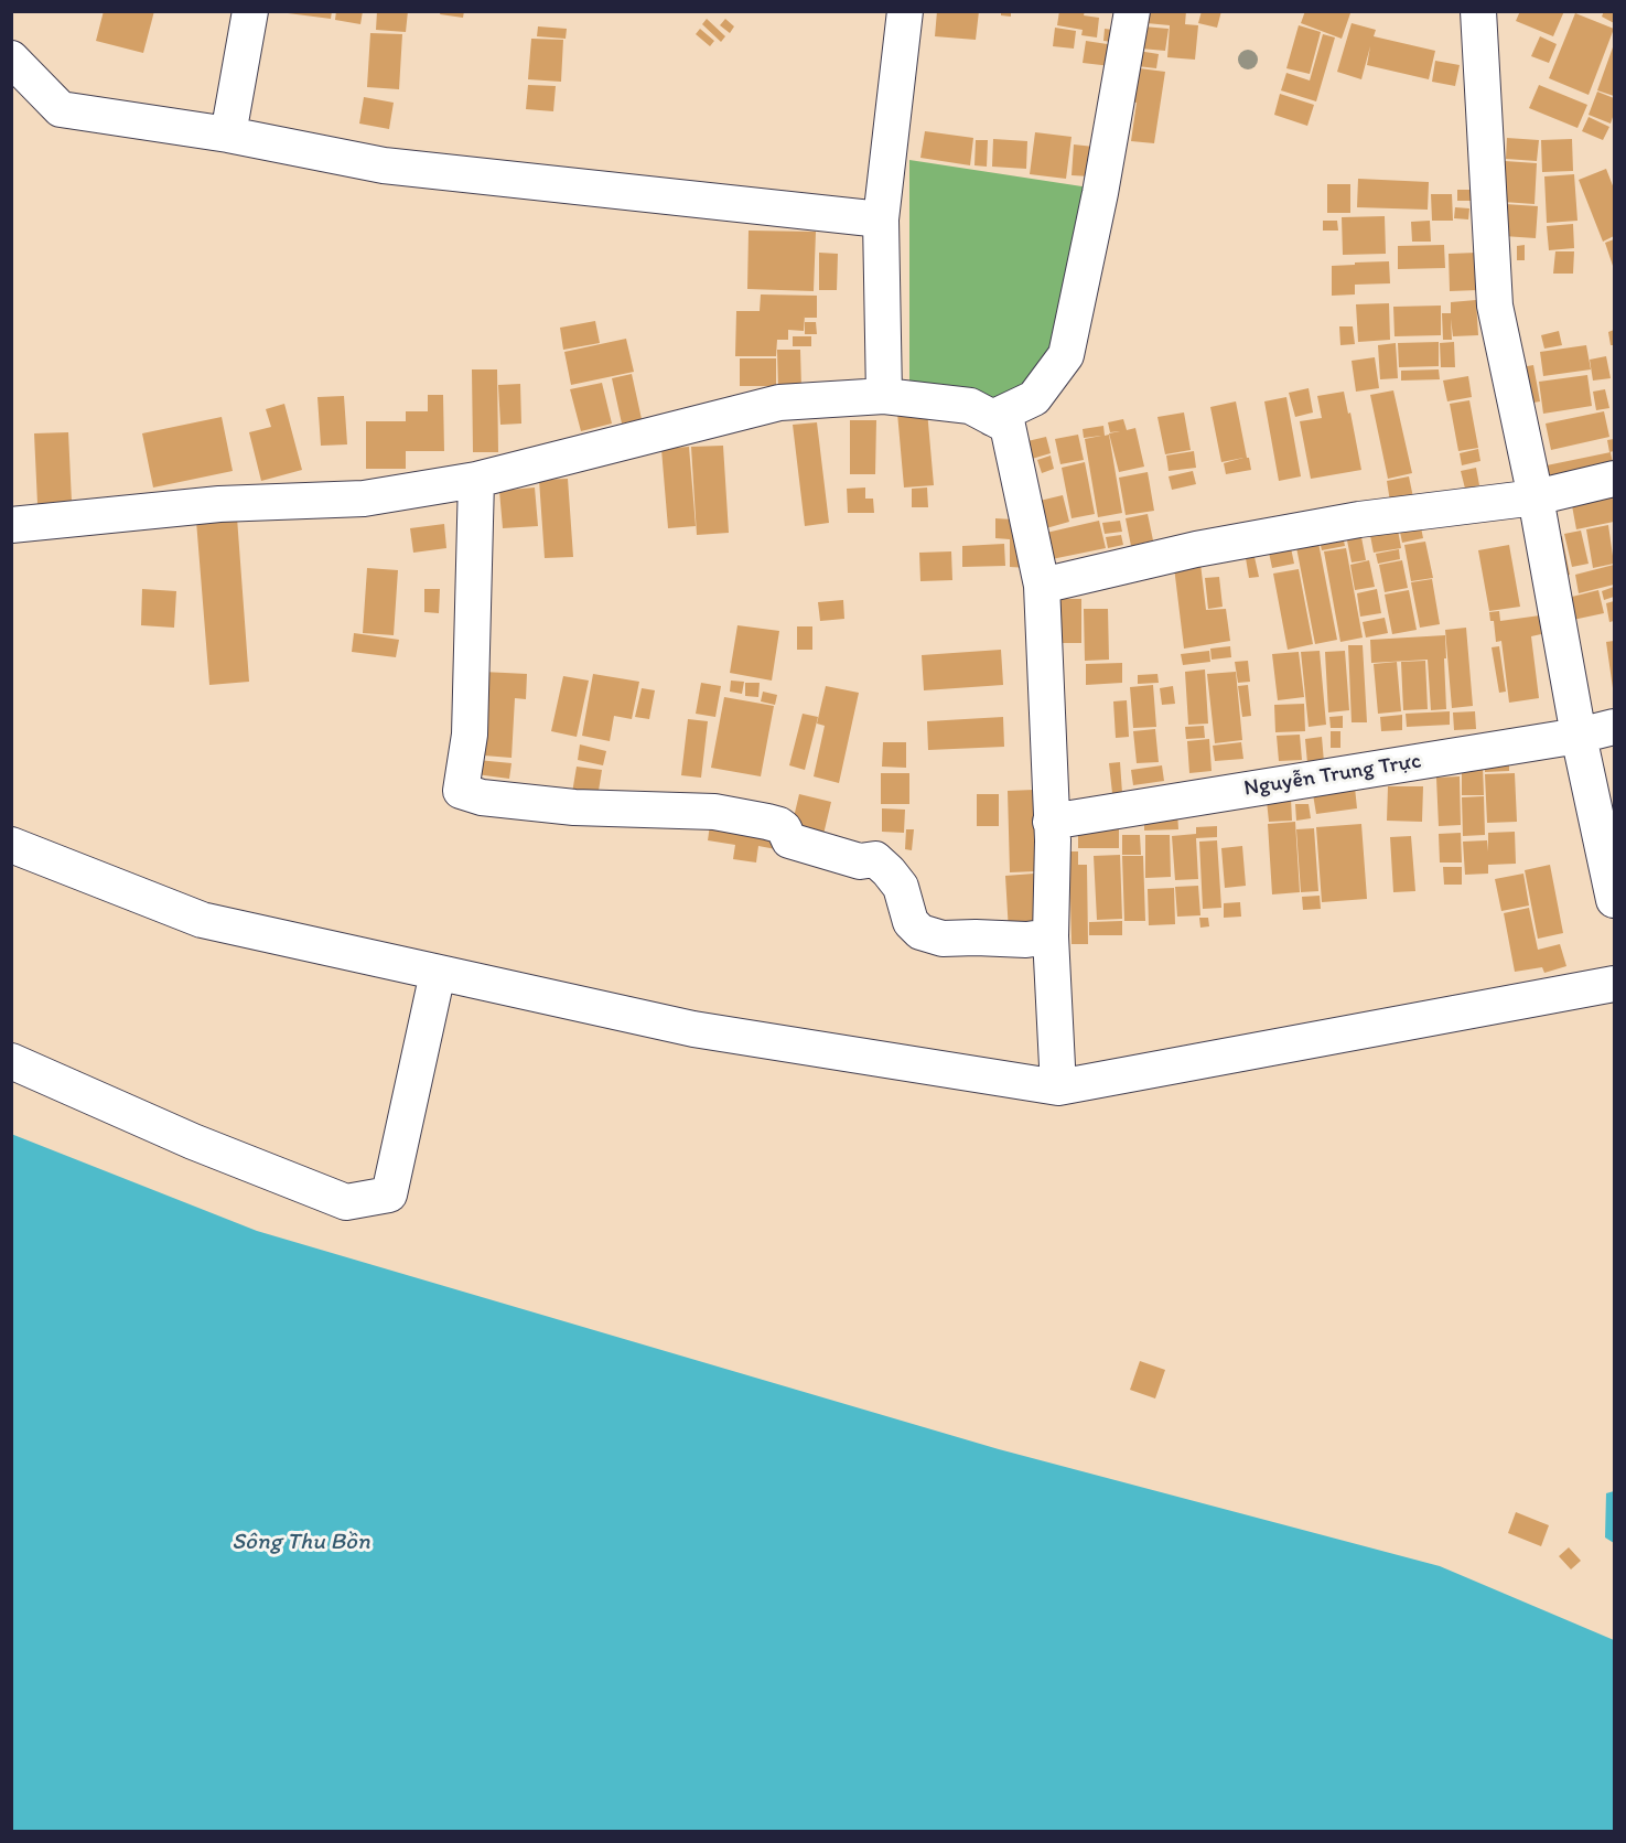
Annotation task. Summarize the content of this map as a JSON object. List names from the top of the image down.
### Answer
{
  "streets": {
    "street": ["Nguyễn Trung Trực"]
  },
  "water": ["Sông Thu Bồn"]
}
